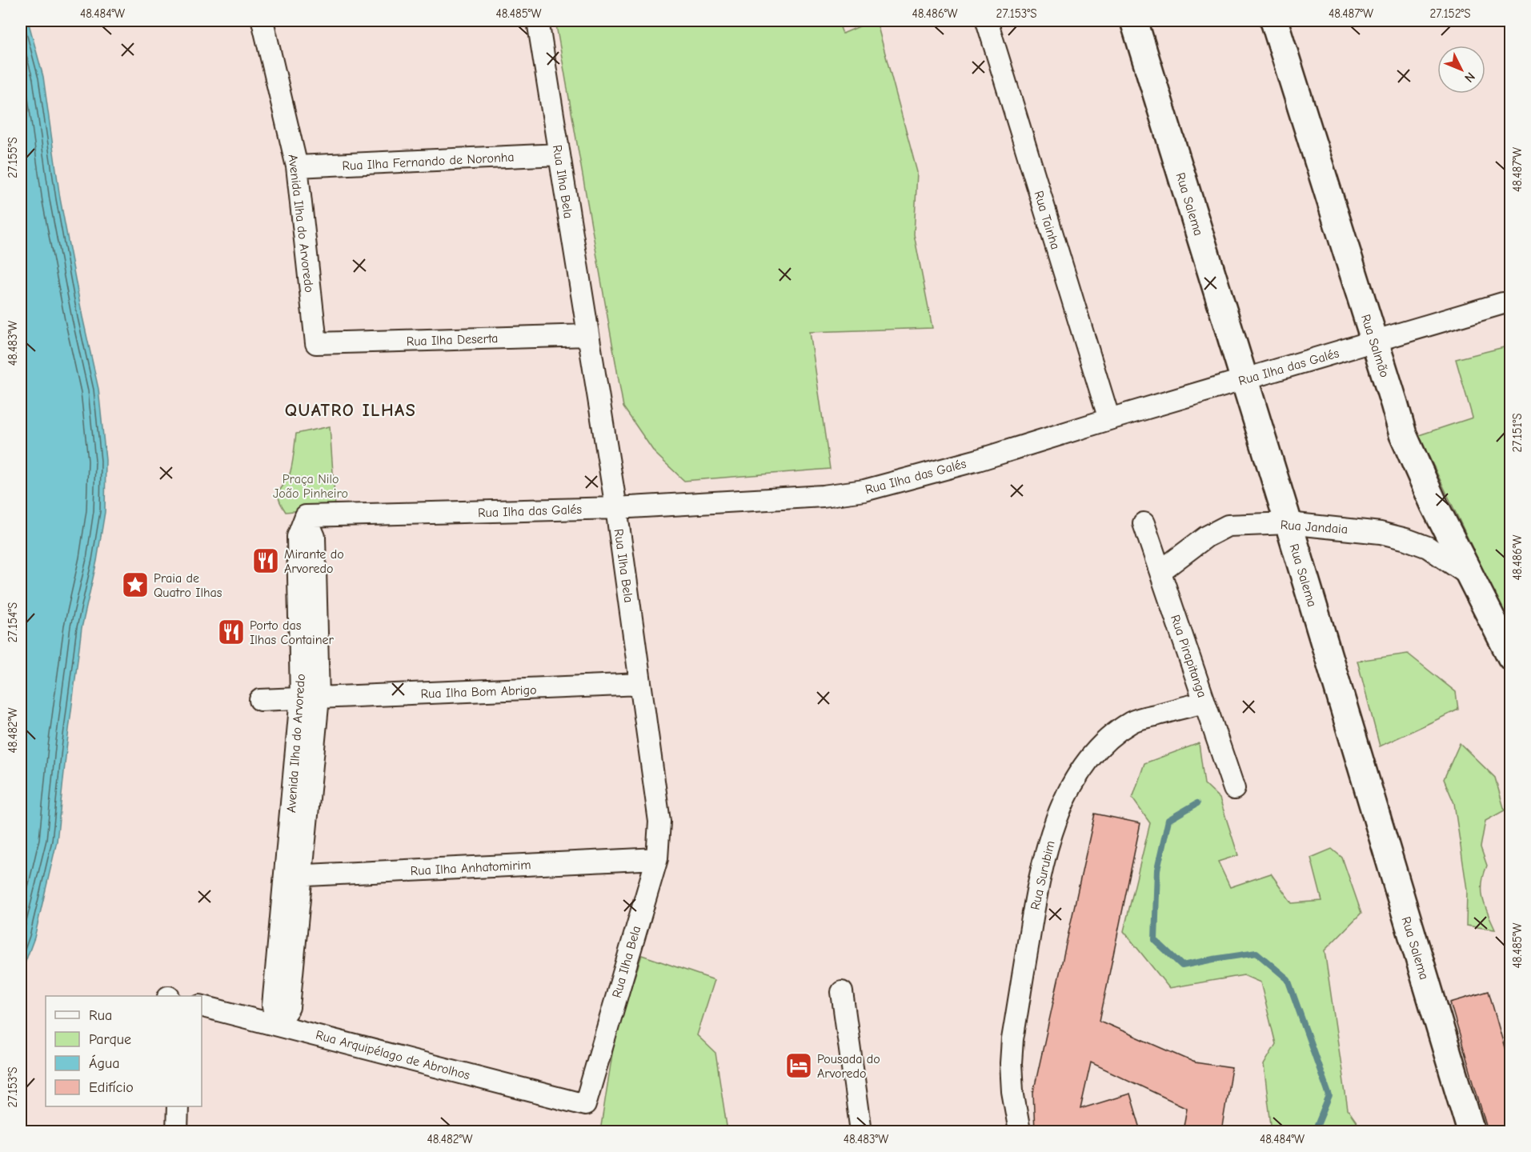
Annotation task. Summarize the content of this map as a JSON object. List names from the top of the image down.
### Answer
{
  "streets": {
    "main road": ["Rua Salema", "Rua Salmão"],
    "street": [
      "Rua Ilha Fernando de Noronha",
      "Rua Ilha Bela",
      "Rua Tainha",
      "Avenida Ilha do Arvoredo",
      "Rua Ilha Deserta",
      "Rua Ilha das Galés",
      "Rua Jandaia",
      "Rua Pirapitanga",
      "Rua Ilha Bom Abrigo",
      "Rua Ilha Anhatomirim",
      "Rua Surubim",
      "Rua Arquipélago de Abrolhos"
    ]
  },
  "crossings": [
    ["Rua Ilha Fernando de Noronha", "Rua Ilha Bela"],
    ["Rua Ilha Fernando de Noronha", "Avenida Ilha do Arvoredo"],
    ["Rua Ilha Bela", "Rua Ilha Deserta"],
    ["Rua Ilha Bela", "Rua Ilha das Galés"],
    ["Rua Ilha Bela", "Rua Ilha Bom Abrigo"],
    ["Rua Ilha Bela", "Rua Ilha Anhatomirim"],
    ["Rua Ilha Bela", "Rua Arquipélago de Abrolhos"],
    ["Rua Salema", "Rua Ilha das Galés"],
    ["Rua Salema", "Rua Jandaia"],
    ["Rua Tainha", "Rua Ilha das Galés"],
    ["Avenida Ilha do Arvoredo", "Rua Ilha Deserta"],
    ["Avenida Ilha do Arvoredo", "Rua Ilha das Galés"],
    ["Avenida Ilha do Arvoredo", "Rua Ilha Bom Abrigo"],
    ["Avenida Ilha do Arvoredo", "Rua Ilha Anhatomirim"],
    ["Avenida Ilha do Arvoredo", "Rua Arquipélago de Abrolhos"],
    ["Rua Salmão", "Rua Ilha das Galés"],
    ["Rua Salmão", "Rua Jandaia"],
    ["Rua Jandaia", "Rua Pirapitanga"],
    ["Rua Pirapitanga", "Rua Surubim"]
  ],
  "districts": ["QUATRO ILHAS"],
  "parks": ["Praça Nilo João Pinheiro"],
  "places": {
    "restaurant": ["Mirante do Arvoredo", "Porto das Ilhas Container"],
    "place": ["Praia de Quatro Ilhas"],
    "hotel": ["Pousada do Arvoredo"]
  },
  "legend": [
    "Rua",
    "Parque",
    "Água",
    "Edifício"
  ],
  "north": "bottom right",
  "coordinates": [
    "48.484°W",
    "48.485°W",
    "48.486°W",
    "27.153°S",
    "48.487°W",
    "27.152°S",
    "27.155°S",
    "48.483°W",
    "27.151°S",
    "27.154°S",
    "48.482°W"
  ]
}
